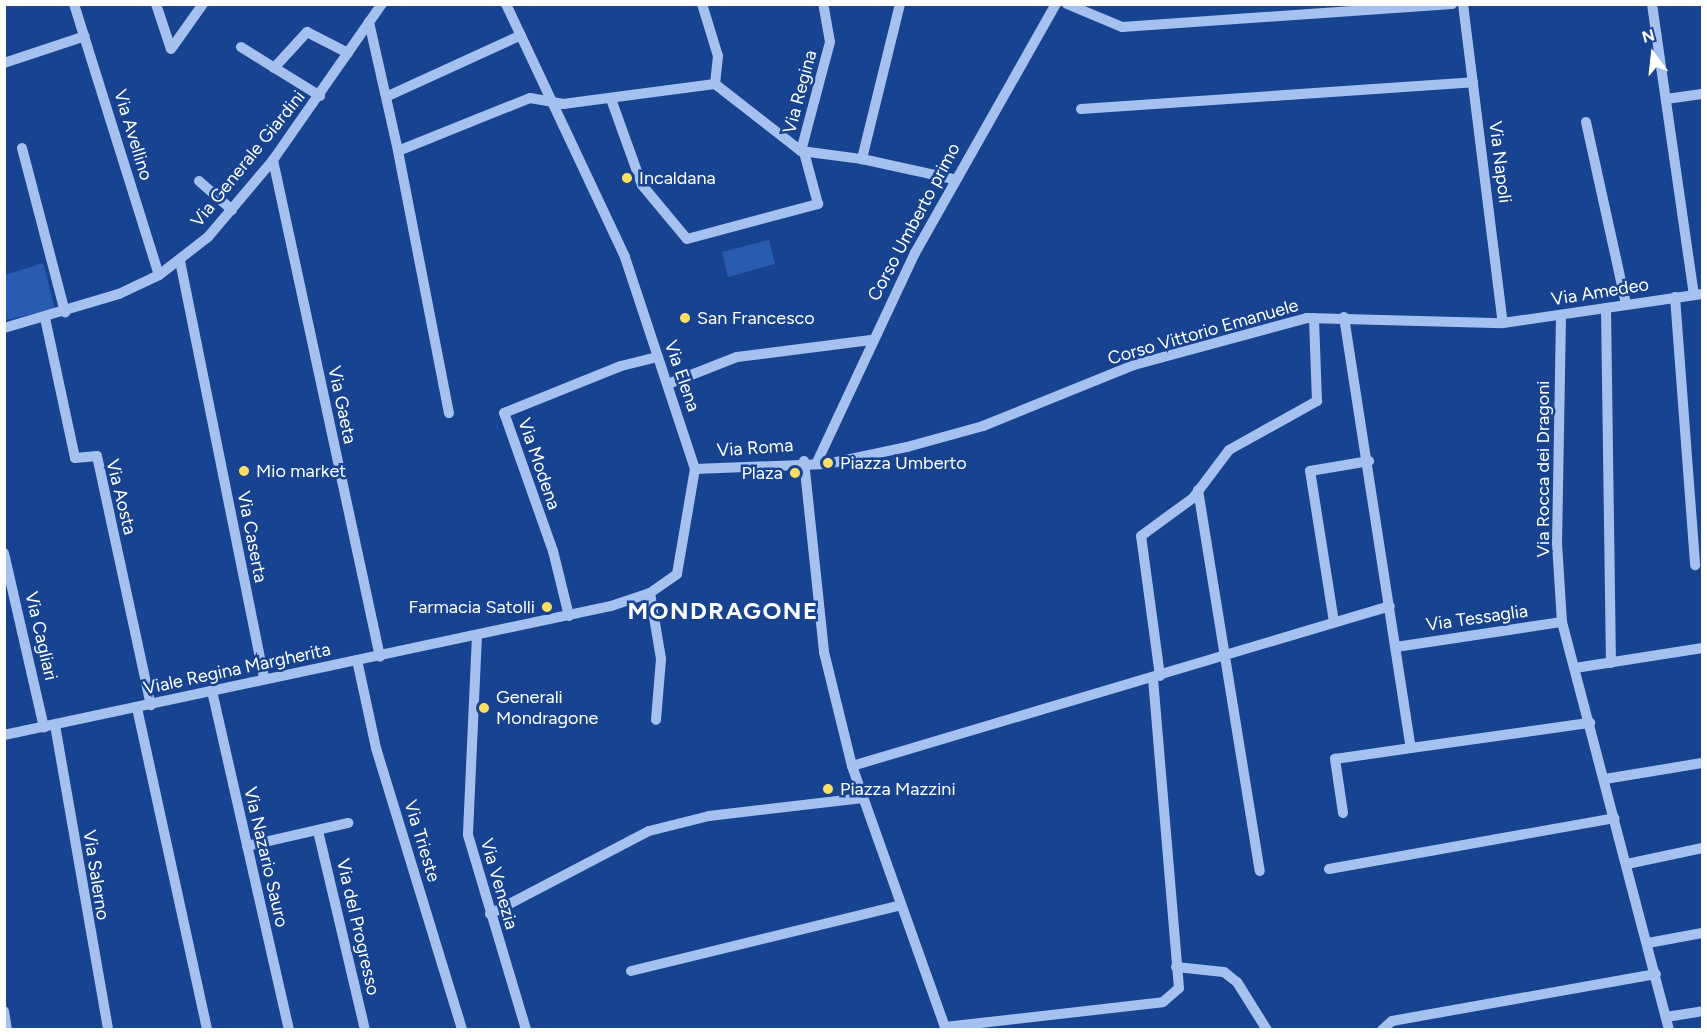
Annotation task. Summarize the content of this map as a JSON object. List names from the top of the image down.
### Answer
{
  "streets": {
    "street": [
      "Via Regina",
      "Via Avellino",
      "Via Generale Giardini",
      "Via Napoli",
      "Corso Umberto primo",
      "Via Amedeo",
      "Corso Vittorio Emanuele",
      "Via Elena",
      "Via Gaeta",
      "Via Roma",
      "Via Modena",
      "Via Rocca dei Dragoni",
      "Via Aosta",
      "Via Caserta",
      "Via Tessaglia",
      "Via Cagliari",
      "Viale Regina Margherita",
      "Via Trieste",
      "Via Nazario Sauro",
      "Via Salerno",
      "Via Venezia",
      "Via del Progresso"
    ]
  },
  "crossings": [
    ["Via Avellino", "Via Generale Giardini"],
    ["Via Generale Giardini", "Via Gaeta"],
    ["Via Generale Giardini", "Via Aosta"],
    ["Via Generale Giardini", "Via Caserta"],
    ["Via Napoli", "Via Amedeo"],
    ["Via Napoli", "Corso Vittorio Emanuele"],
    ["Corso Umberto primo", "Corso Vittorio Emanuele"],
    ["Corso Umberto primo", "Via Roma"],
    ["Via Amedeo", "Corso Vittorio Emanuele"],
    ["Via Amedeo", "Via Rocca dei Dragoni"],
    ["Corso Vittorio Emanuele", "Via Roma"],
    ["Via Elena", "Via Roma"],
    ["Via Elena", "Via Modena"],
    ["Via Elena", "Viale Regina Margherita"],
    ["Via Elena", "Via Venezia"],
    ["Via Gaeta", "Viale Regina Margherita"],
    ["Via Rocca dei Dragoni", "Via Tessaglia"],
    ["Via Aosta", "Viale Regina Margherita"],
    ["Via Caserta", "Viale Regina Margherita"],
    ["Via Cagliari", "Viale Regina Margherita"],
    ["Via Cagliari", "Via Salerno"],
    ["Viale Regina Margherita", "Via Trieste"],
    ["Viale Regina Margherita", "Via Nazario Sauro"],
    ["Viale Regina Margherita", "Via Salerno"],
    ["Viale Regina Margherita", "Via Venezia"]
  ],
  "districts": ["MONDRAGONE"],
  "places": [
    "Incaldana",
    "San Francesco",
    "Piazza Umberto",
    "Mio market",
    "Plaza",
    "Farmacia Satolli",
    "Generali Mondragone",
    "Piazza Mazzini"
  ],
  "north": "top"
}
